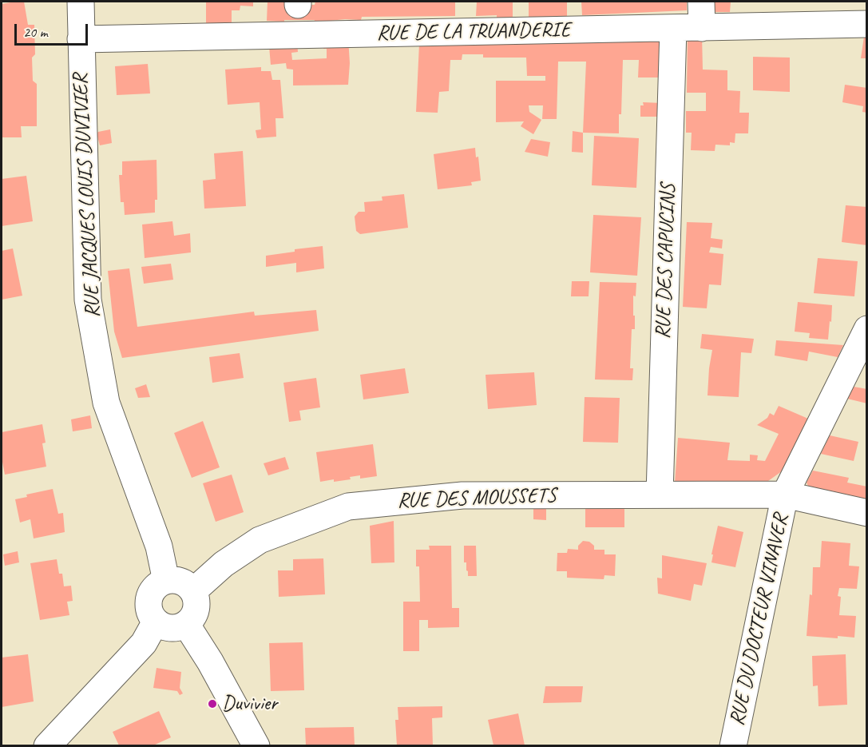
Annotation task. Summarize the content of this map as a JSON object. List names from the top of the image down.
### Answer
{
  "streets": {
    "street": [
      "RUE DE LA TRUANDERIE",
      "RUE JACQUES LOUIS DUVIVIER",
      "RUE DES CAPUCINS",
      "RUE DES MOUSSETS",
      "RUE DU DOCTEUR VINAVER"
    ]
  },
  "crossings": [
    ["RUE DE LA TRUANDERIE", "RUE JACQUES LOUIS DUVIVIER"],
    ["RUE DE LA TRUANDERIE", "RUE DES CAPUCINS"],
    ["RUE JACQUES LOUIS DUVIVIER", "RUE DES MOUSSETS"],
    ["RUE DES CAPUCINS", "RUE DES MOUSSETS"],
    ["RUE DES MOUSSETS", "RUE DU DOCTEUR VINAVER"]
  ],
  "places": ["Duvivier"],
  "scale_bar": "20 m"
}
